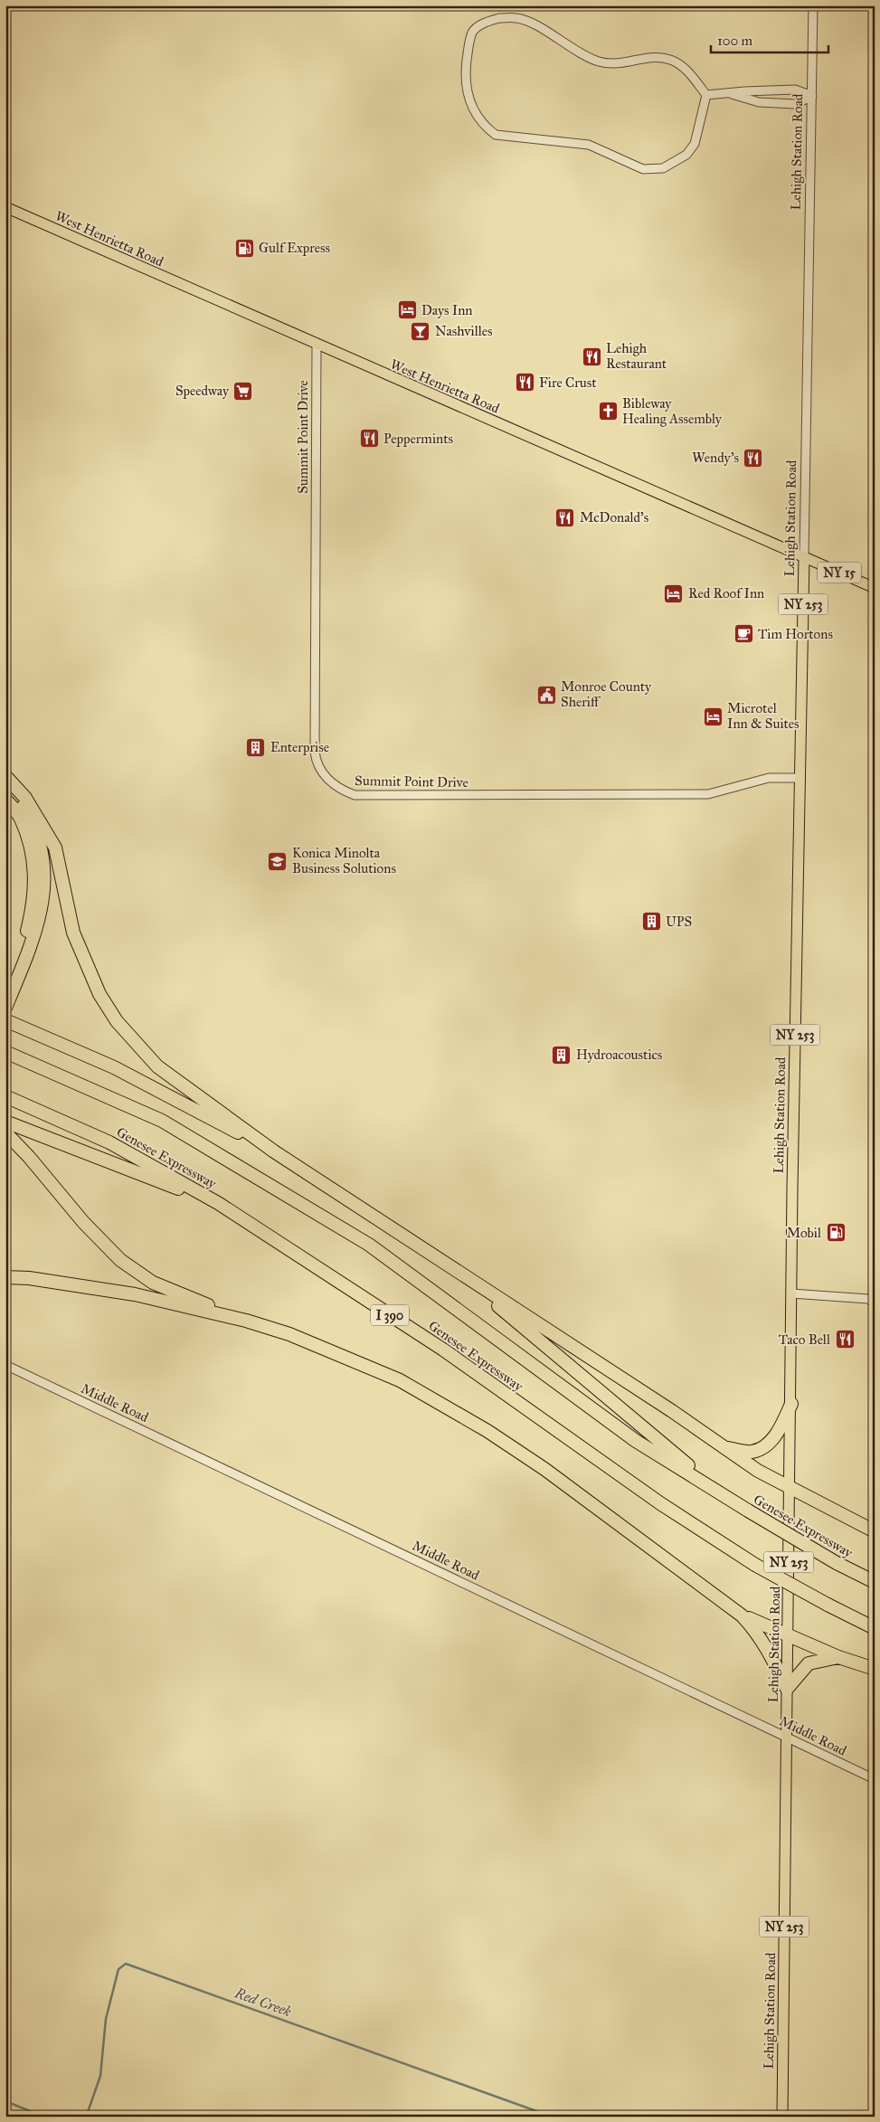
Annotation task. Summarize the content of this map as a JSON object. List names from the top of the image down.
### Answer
{
  "streets": {
    "highway": ["Genesee Expressway", "I 390"],
    "main road": [
      "Lehigh Station Road",
      "West Henrietta Road",
      "NY 15",
      "NY 253"
    ],
    "street": ["Summit Point Drive", "Middle Road"]
  },
  "crossings": [
    ["Lehigh Station Road", "West Henrietta Road"],
    ["Lehigh Station Road", "Summit Point Drive"],
    ["Lehigh Station Road", "Middle Road"],
    ["West Henrietta Road", "Summit Point Drive"]
  ],
  "water": ["Red Creek"],
  "places": {
    "fuel station": ["Gulf Express", "Mobil"],
    "hotel": ["Days Inn", "Red Roof Inn", "Microtel Inn & Suites"],
    "bar": ["Nashvilles"],
    "restaurant": [
      "Lehigh Restaurant",
      "Fire Crust",
      "Peppermints",
      "Wendy's",
      "McDonald's",
      "Taco Bell"
    ],
    "supermarket": ["Speedway"],
    "church": ["Bibleway Healing Assembly"],
    "cafe": ["Tim Hortons"],
    "public building": ["Monroe County Sheriff"],
    "building": ["Enterprise", "UPS", "Hydroacoustics"],
    "school or university": ["Konica Minolta Business Solutions"]
  },
  "scale_bar": "100 m"
}
